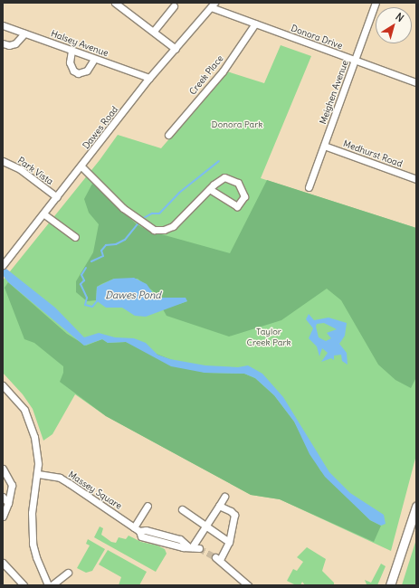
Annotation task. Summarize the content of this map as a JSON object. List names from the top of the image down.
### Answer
{
  "streets": {
    "street": [
      "Donora Drive",
      "Halsey Avenue",
      "Creek Place",
      "Meighen Avenue",
      "Dawes Road",
      "Medhurst Road",
      "Park Vista",
      "Massey Square"
    ]
  },
  "crossings": [
    ["Donora Drive", "Creek Place"],
    ["Donora Drive", "Meighen Avenue"],
    ["Donora Drive", "Dawes Road"],
    ["Halsey Avenue", "Dawes Road"],
    ["Meighen Avenue", "Medhurst Road"],
    ["Dawes Road", "Park Vista"]
  ],
  "water": ["Dawes Pond"],
  "parks": ["Donora Park", "Taylor Creek Park"],
  "north": "top right"
}
